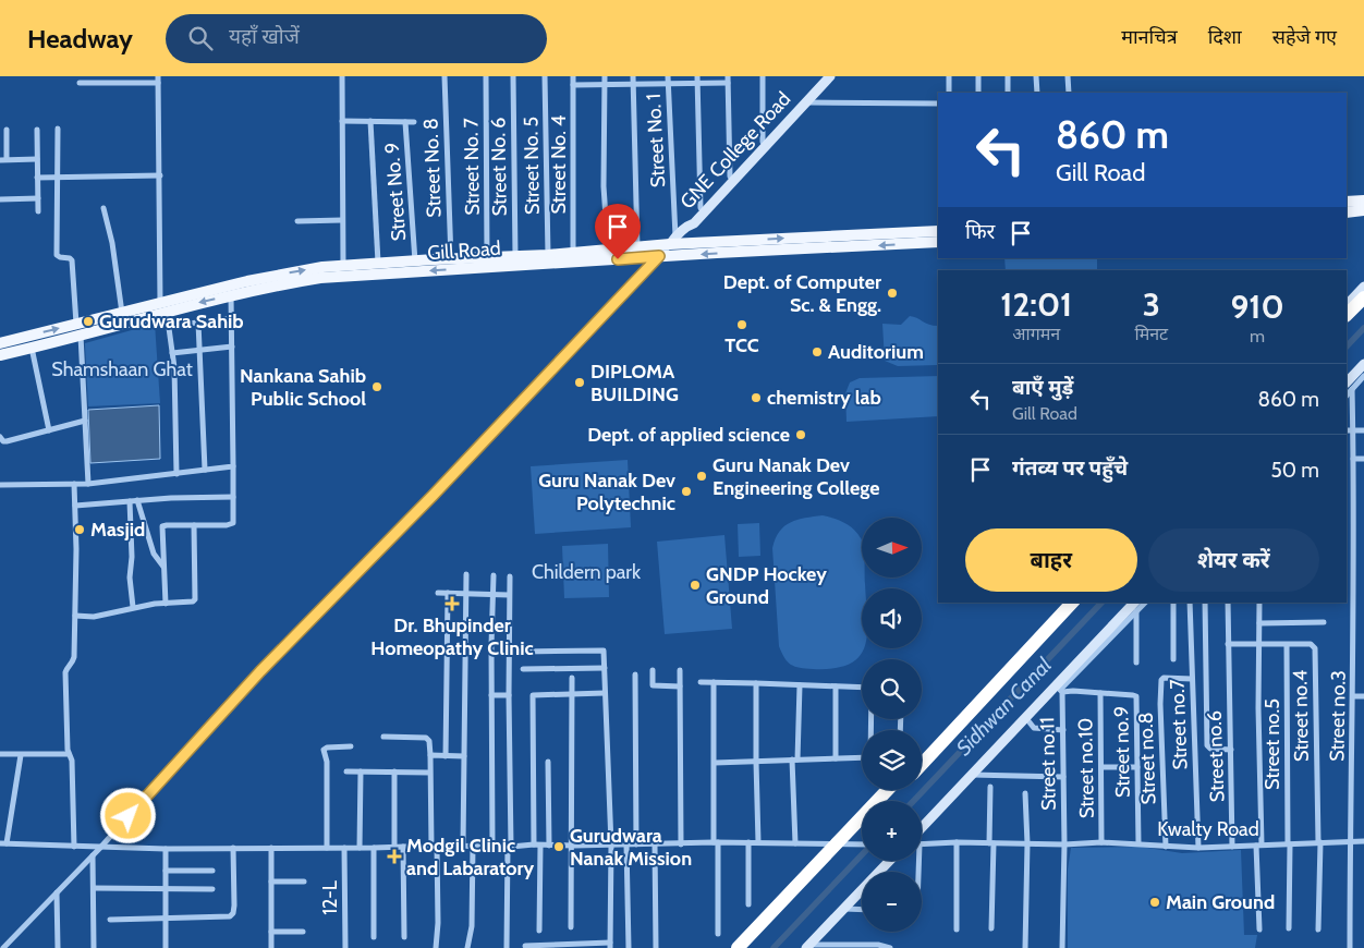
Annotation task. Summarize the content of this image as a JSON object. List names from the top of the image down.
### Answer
{
  "streets": {
    "main road": ["Gill Road"],
    "street": [
      "Street No. 1",
      "GNE College Road",
      "Street No. 4",
      "Street No. 5",
      "Street No. 7",
      "Street No. 6",
      "Street No. 8",
      "Street No. 9",
      "Street no.4",
      "Street no.3",
      "Street no.7",
      "Street no.5",
      "Street no.9",
      "Street no.6",
      "Street no.8",
      "Street no.11",
      "Street no.10",
      "Kwalty Road",
      "12-L"
    ]
  },
  "crossings": [
    ["Street No. 1", "GNE College Road"],
    ["Street No. 1", "Gill Road"],
    ["GNE College Road", "Gill Road"],
    ["Street No. 4", "Gill Road"],
    ["Street No. 5", "Gill Road"],
    ["Street No. 7", "Gill Road"],
    ["Street No. 6", "Gill Road"],
    ["Street No. 8", "Gill Road"],
    ["Street No. 9", "Gill Road"],
    ["Street no.4", "Street no.5"],
    ["Street no.4", "Street no.6"],
    ["Street no.4", "Kwalty Road"],
    ["Street no.3", "Kwalty Road"],
    ["Street no.7", "Street no.8"],
    ["Street no.7", "Kwalty Road"],
    ["Street no.5", "Kwalty Road"],
    ["Street no.9", "Street no.10"],
    ["Street no.9", "Kwalty Road"],
    ["Street no.6", "Kwalty Road"],
    ["Street no.8", "Kwalty Road"],
    ["Street no.11", "Kwalty Road"],
    ["Street no.10", "Kwalty Road"]
  ],
  "water": ["Sidhwan Canal"],
  "parks": ["Shamshaan Ghat", "Childern park"],
  "places": {
    "other": [
      "Dept. of Computer Sc. & Engg.",
      "Gurudwara Sahib",
      "TCC",
      "Auditorium",
      "DIPLOMA BUILDING",
      "Nankana Sahib Public School",
      "chemistry lab",
      "Dept. of applied science",
      "Guru Nanak Dev Engineering College",
      "Guru Nanak Dev Polytechnic",
      "Masjid",
      "GNDP Hockey Ground",
      "Gurudwara Nanak Mission",
      "Main Ground"
    ],
    "health": ["Dr. Bhupinder Homeopathy Clinic", "Modgil Clinic and Labaratory"]
  },
  "north": "right",
  "page": {
    "header": "Headway",
    "search": "यहाँ खोजें",
    "nav": ["मानचित्र", "दिशा", "सहेजे गए"],
    "turn": ["860 m", "Gill Road"],
    "then": "फिर",
    "eta": [
      "12:01",
      "आगमन",
      "3",
      "मिनट",
      "910",
      "m"
    ],
    "list": [
      {
        "name": "बाएँ मुड़ें",
        "note": "Gill Road",
        "value": "860 m"
      },
      {
        "name": "गंतव्य पर पहुँचे",
        "value": "50 m"
      }
    ],
    "map_buttons": ["+", "−"],
    "buttons": ["बाहर", "शेयर करें"]
  }
}
